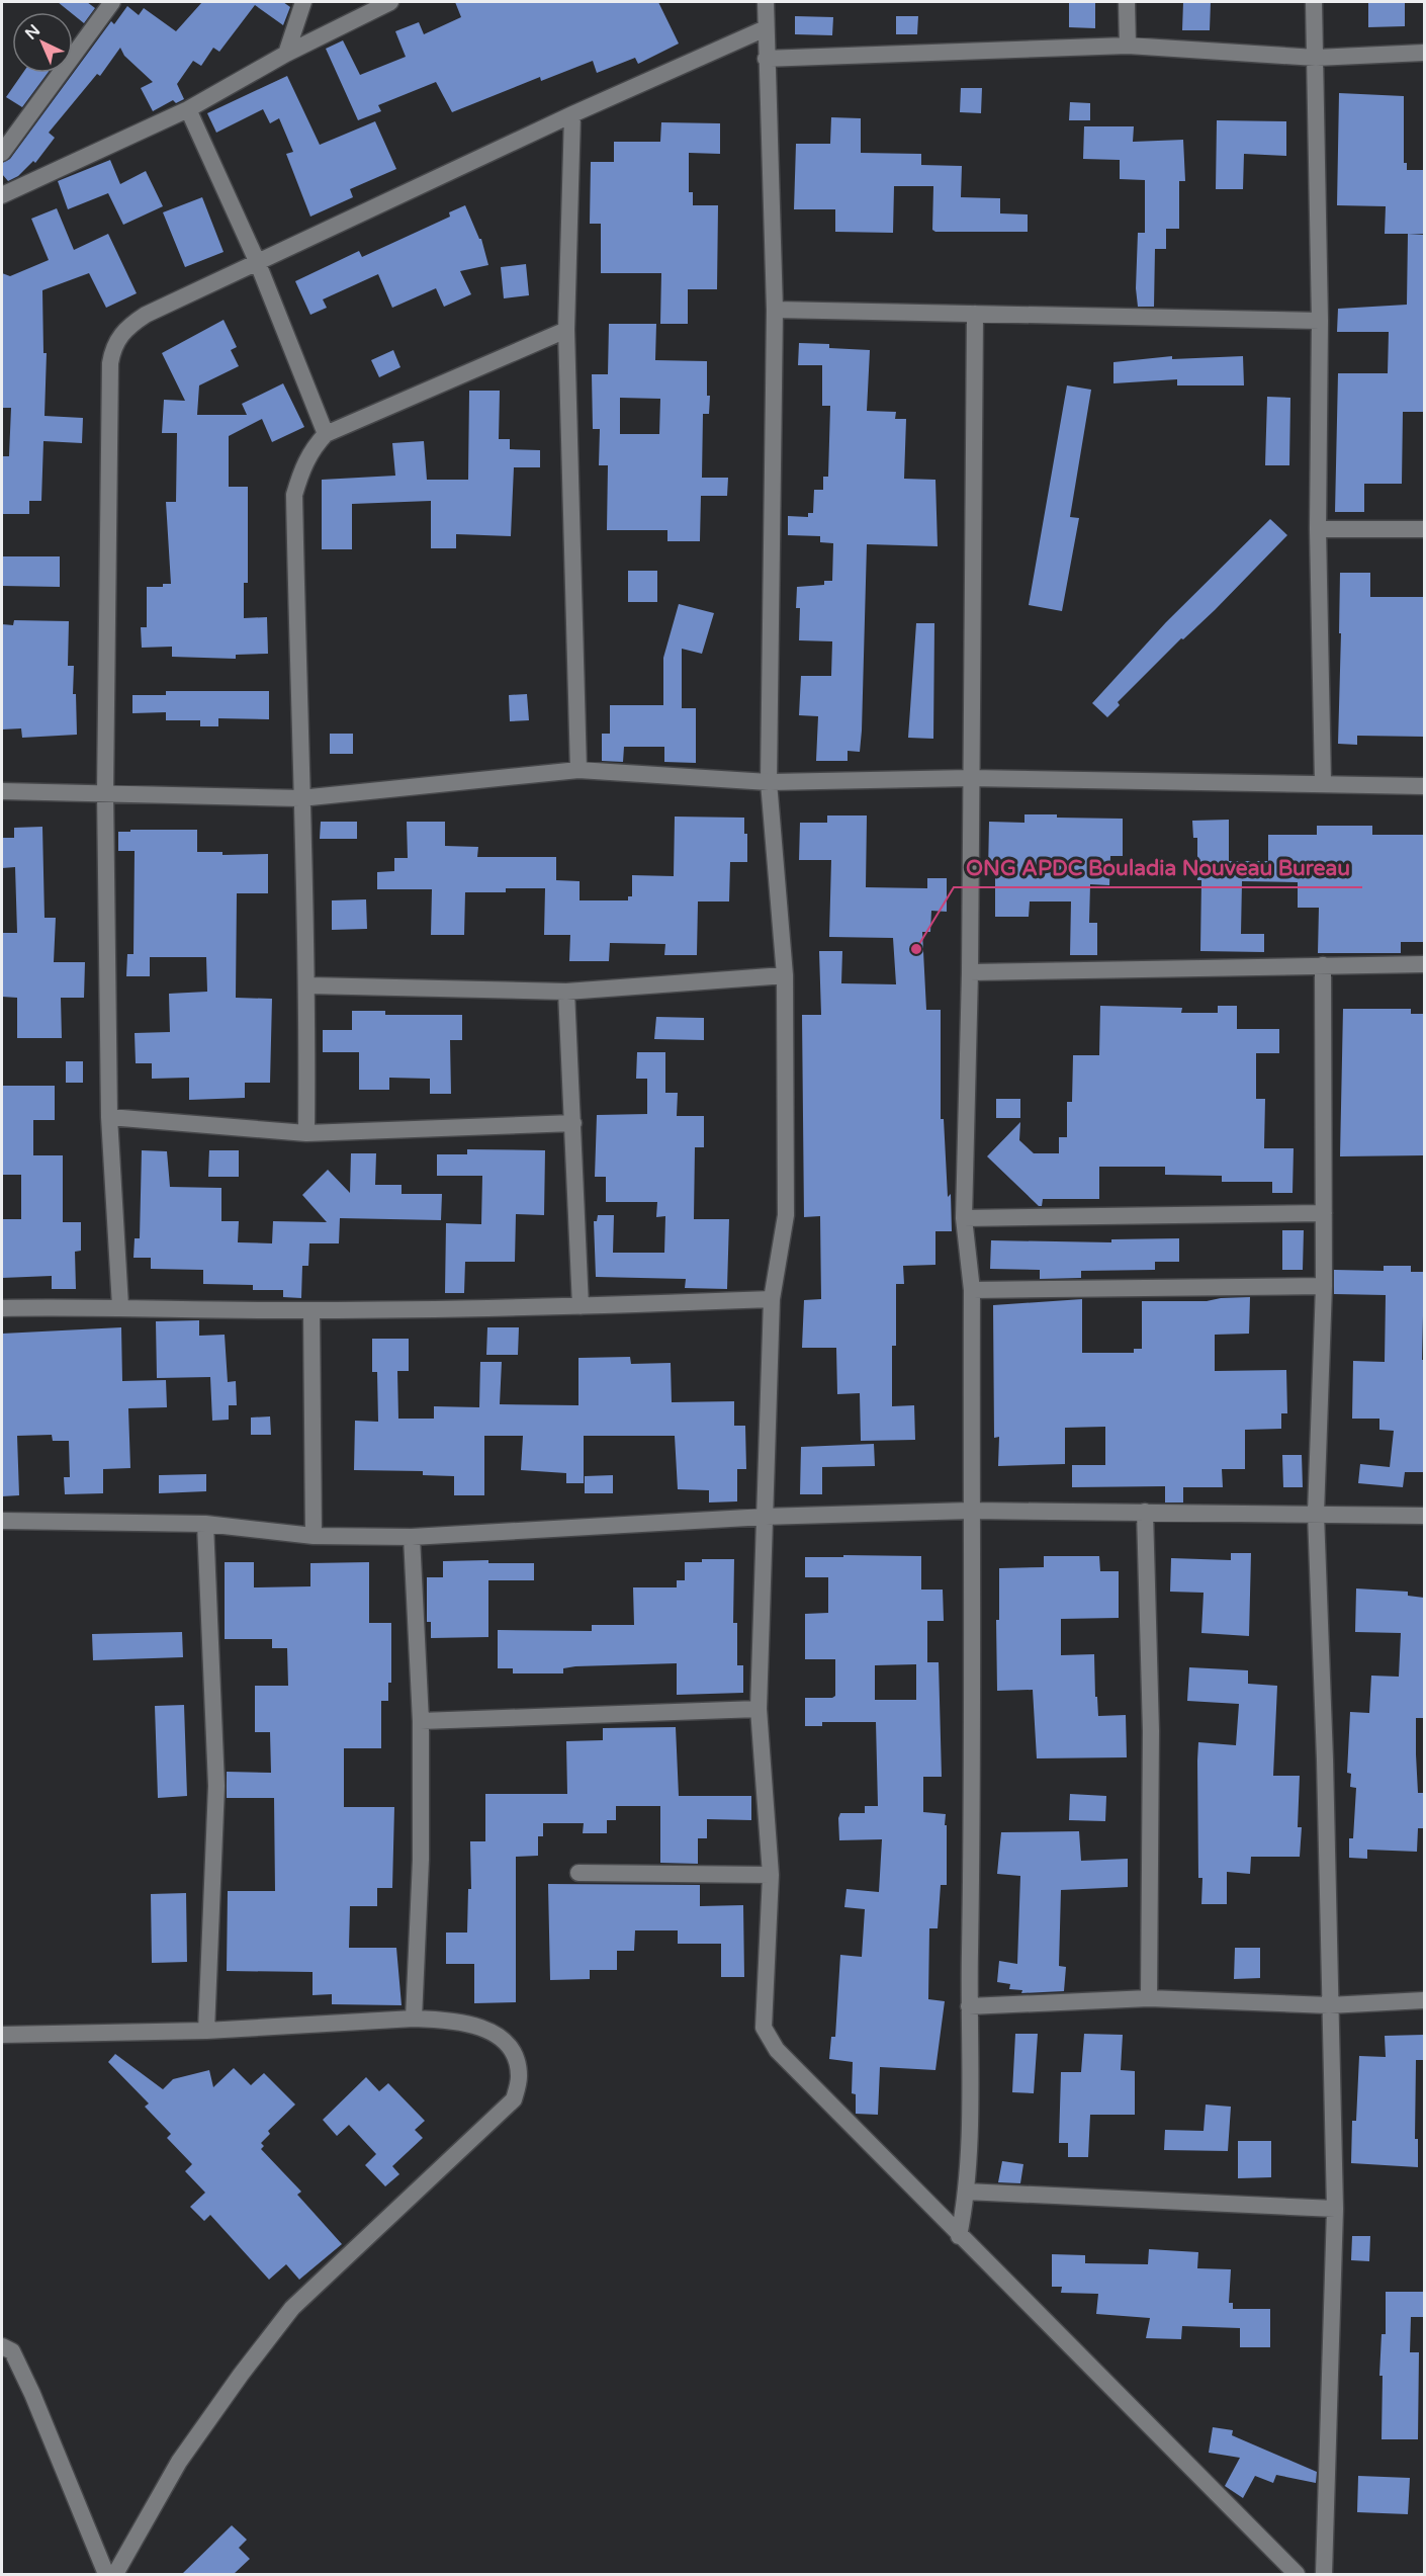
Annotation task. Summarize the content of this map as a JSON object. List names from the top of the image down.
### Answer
{
  "places": ["ONG APDC Bouladia Nouveau Bureau"],
  "north": "top left"
}
